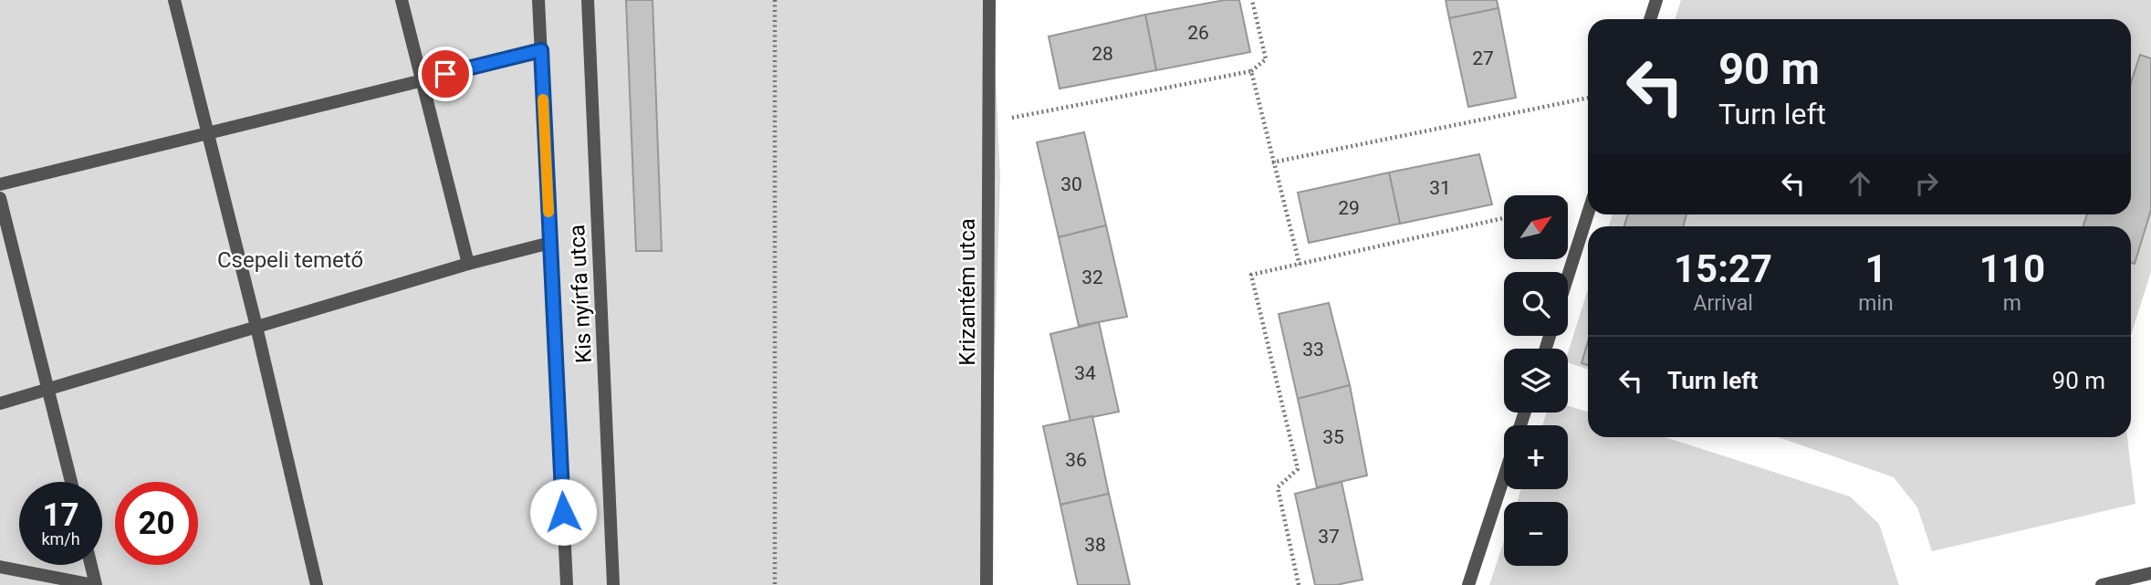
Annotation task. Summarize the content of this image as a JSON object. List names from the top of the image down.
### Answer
{
  "streets": {
    "street": ["Krizantém utca", "Kis nyírfa utca"]
  },
  "parks": ["Csepeli temető"],
  "house_numbers": [
    "26",
    "28",
    "27",
    "30",
    "31",
    "29",
    "32",
    "33",
    "34",
    "35",
    "36",
    "37",
    "38"
  ],
  "north": "top right",
  "page": {
    "turn": ["90 m", "Turn left"],
    "map_buttons": ["+", "−"],
    "eta": [
      "15:27",
      "Arrival",
      "1",
      "min",
      "110",
      "m"
    ],
    "list": [
      {
        "name": "Turn left",
        "value": "90 m"
      }
    ],
    "speed": "17 km/h",
    "limit": "20"
  }
}
